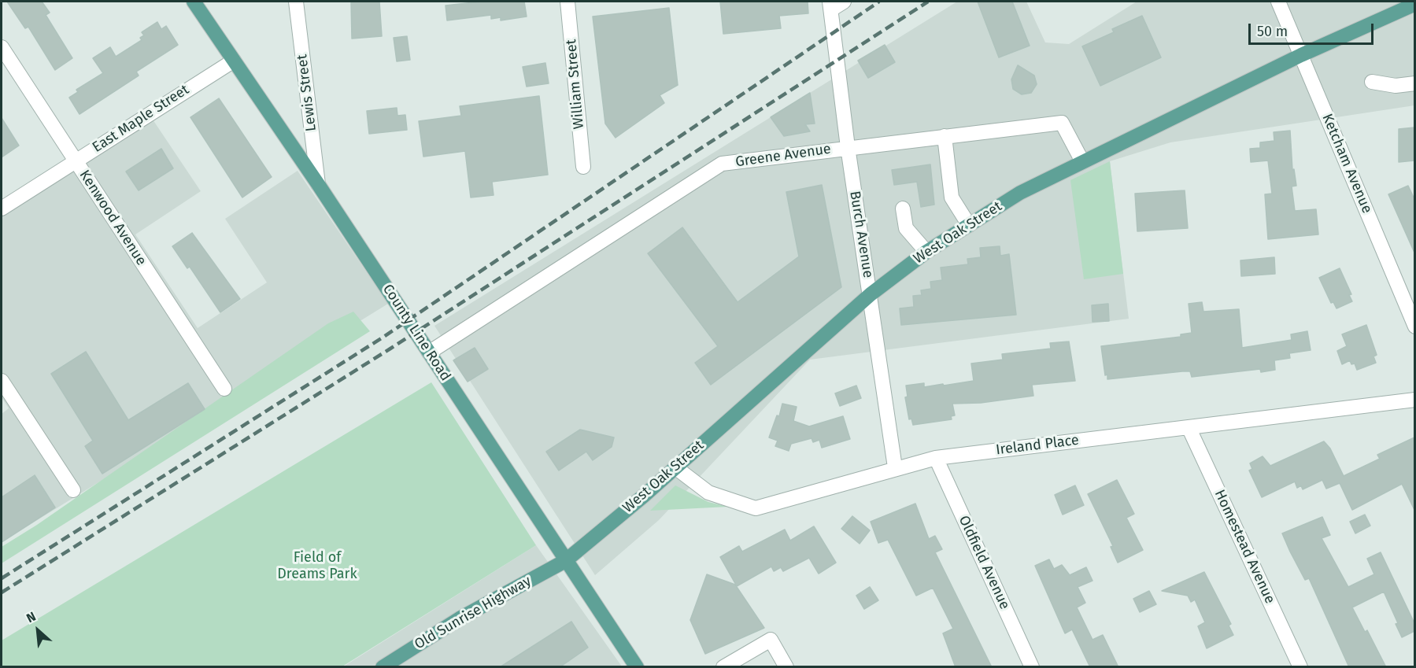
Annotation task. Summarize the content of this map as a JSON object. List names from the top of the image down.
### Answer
{
  "streets": {
    "main road": ["West Oak Street", "County Line Road", "Old Sunrise Highway"],
    "street": [
      "William Street",
      "Lewis Street",
      "East Maple Street",
      "Greene Avenue",
      "Ketcham Avenue",
      "Kenwood Avenue",
      "Burch Avenue",
      "Ireland Place",
      "Homestead Avenue",
      "Oldfield Avenue"
    ]
  },
  "crossings": [
    ["Lewis Street", "County Line Road"],
    ["East Maple Street", "Kenwood Avenue"],
    ["East Maple Street", "County Line Road"],
    ["Greene Avenue", "West Oak Street"],
    ["Greene Avenue", "Burch Avenue"],
    ["Greene Avenue", "County Line Road"],
    ["Ketcham Avenue", "West Oak Street"],
    ["West Oak Street", "Burch Avenue"],
    ["West Oak Street", "County Line Road"],
    ["West Oak Street", "Ireland Place"],
    ["West Oak Street", "Old Sunrise Highway"],
    ["Burch Avenue", "Ireland Place"],
    ["County Line Road", "Old Sunrise Highway"],
    ["Ireland Place", "Homestead Avenue"],
    ["Ireland Place", "Oldfield Avenue"]
  ],
  "parks": ["Field of Dreams Park"],
  "scale_bar": "50 m",
  "north": "top left"
}
